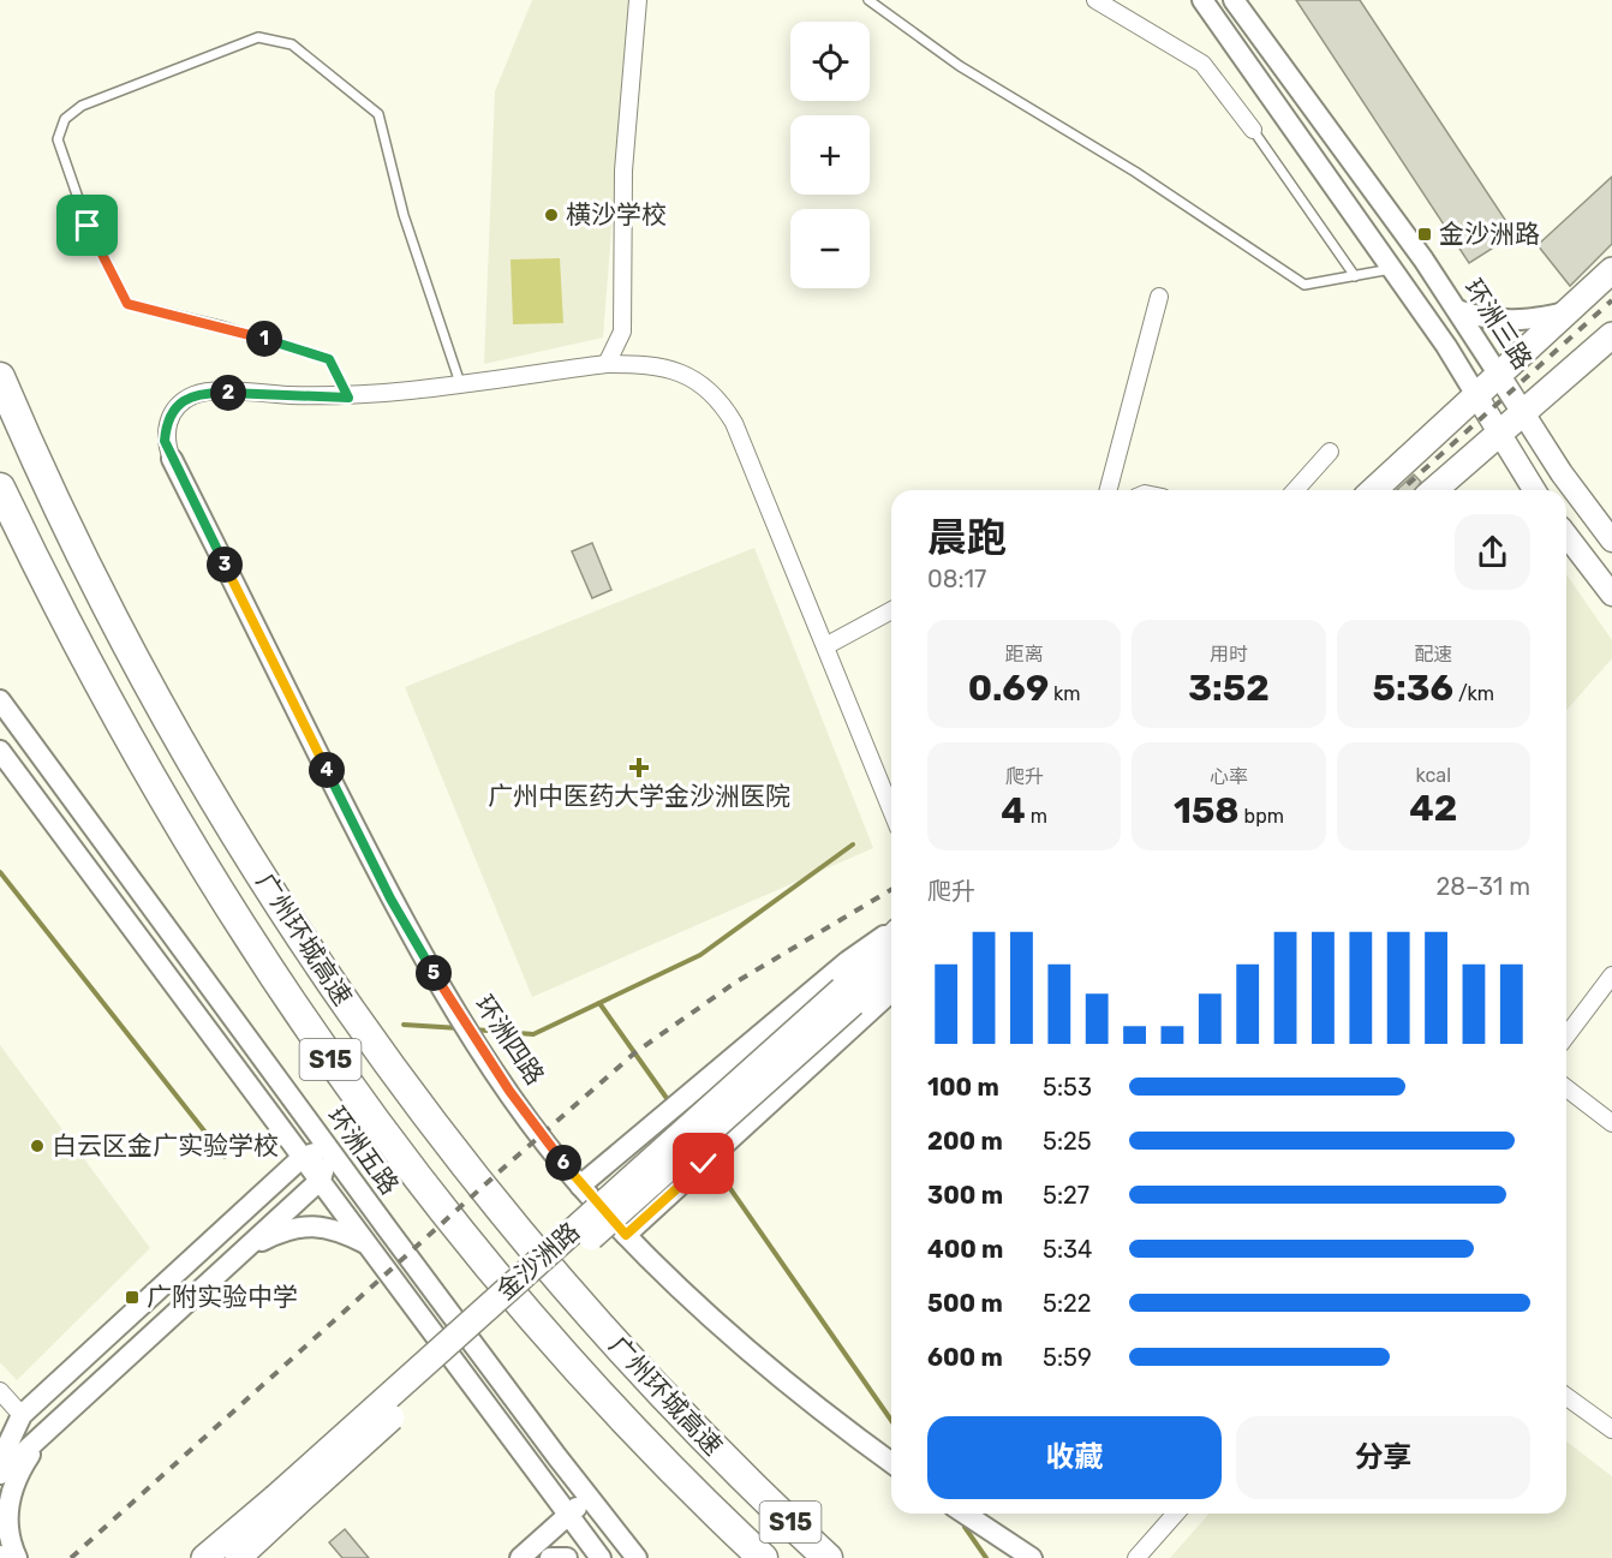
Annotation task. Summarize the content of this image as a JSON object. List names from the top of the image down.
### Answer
{
  "streets": {
    "highway": ["广州环城高速", "S15"],
    "main road": ["环洲三路", "金沙洲路"],
    "street": ["环洲四路", "环洲五路"]
  },
  "places": {
    "other": ["横沙学校", "白云区金广实验学校"],
    "transit": ["金沙洲路", "广附实验中学"],
    "health": ["广州中医药大学金沙洲医院"]
  },
  "page": {
    "map_buttons": ["+", "−"],
    "pins": [
      "1",
      "2",
      "3",
      "4",
      "5",
      "6"
    ],
    "heading": ["晨跑", "08:17"],
    "stats": [
      ["距离", "0.69 km"],
      ["用时", "3:52"],
      ["配速", "5:36 /km"],
      ["爬升", "4 m"],
      ["心率", "158 bpm"],
      ["kcal", "42"]
    ],
    "chart": ["爬升", "28–31 m"],
    "list": [
      {
        "name": "100 m",
        "note": "5:53"
      },
      {
        "name": "200 m",
        "note": "5:25"
      },
      {
        "name": "300 m",
        "note": "5:27"
      },
      {
        "name": "400 m",
        "note": "5:34"
      },
      {
        "name": "500 m",
        "note": "5:22"
      },
      {
        "name": "600 m",
        "note": "5:59"
      }
    ],
    "buttons": ["收藏", "分享"]
  }
}
